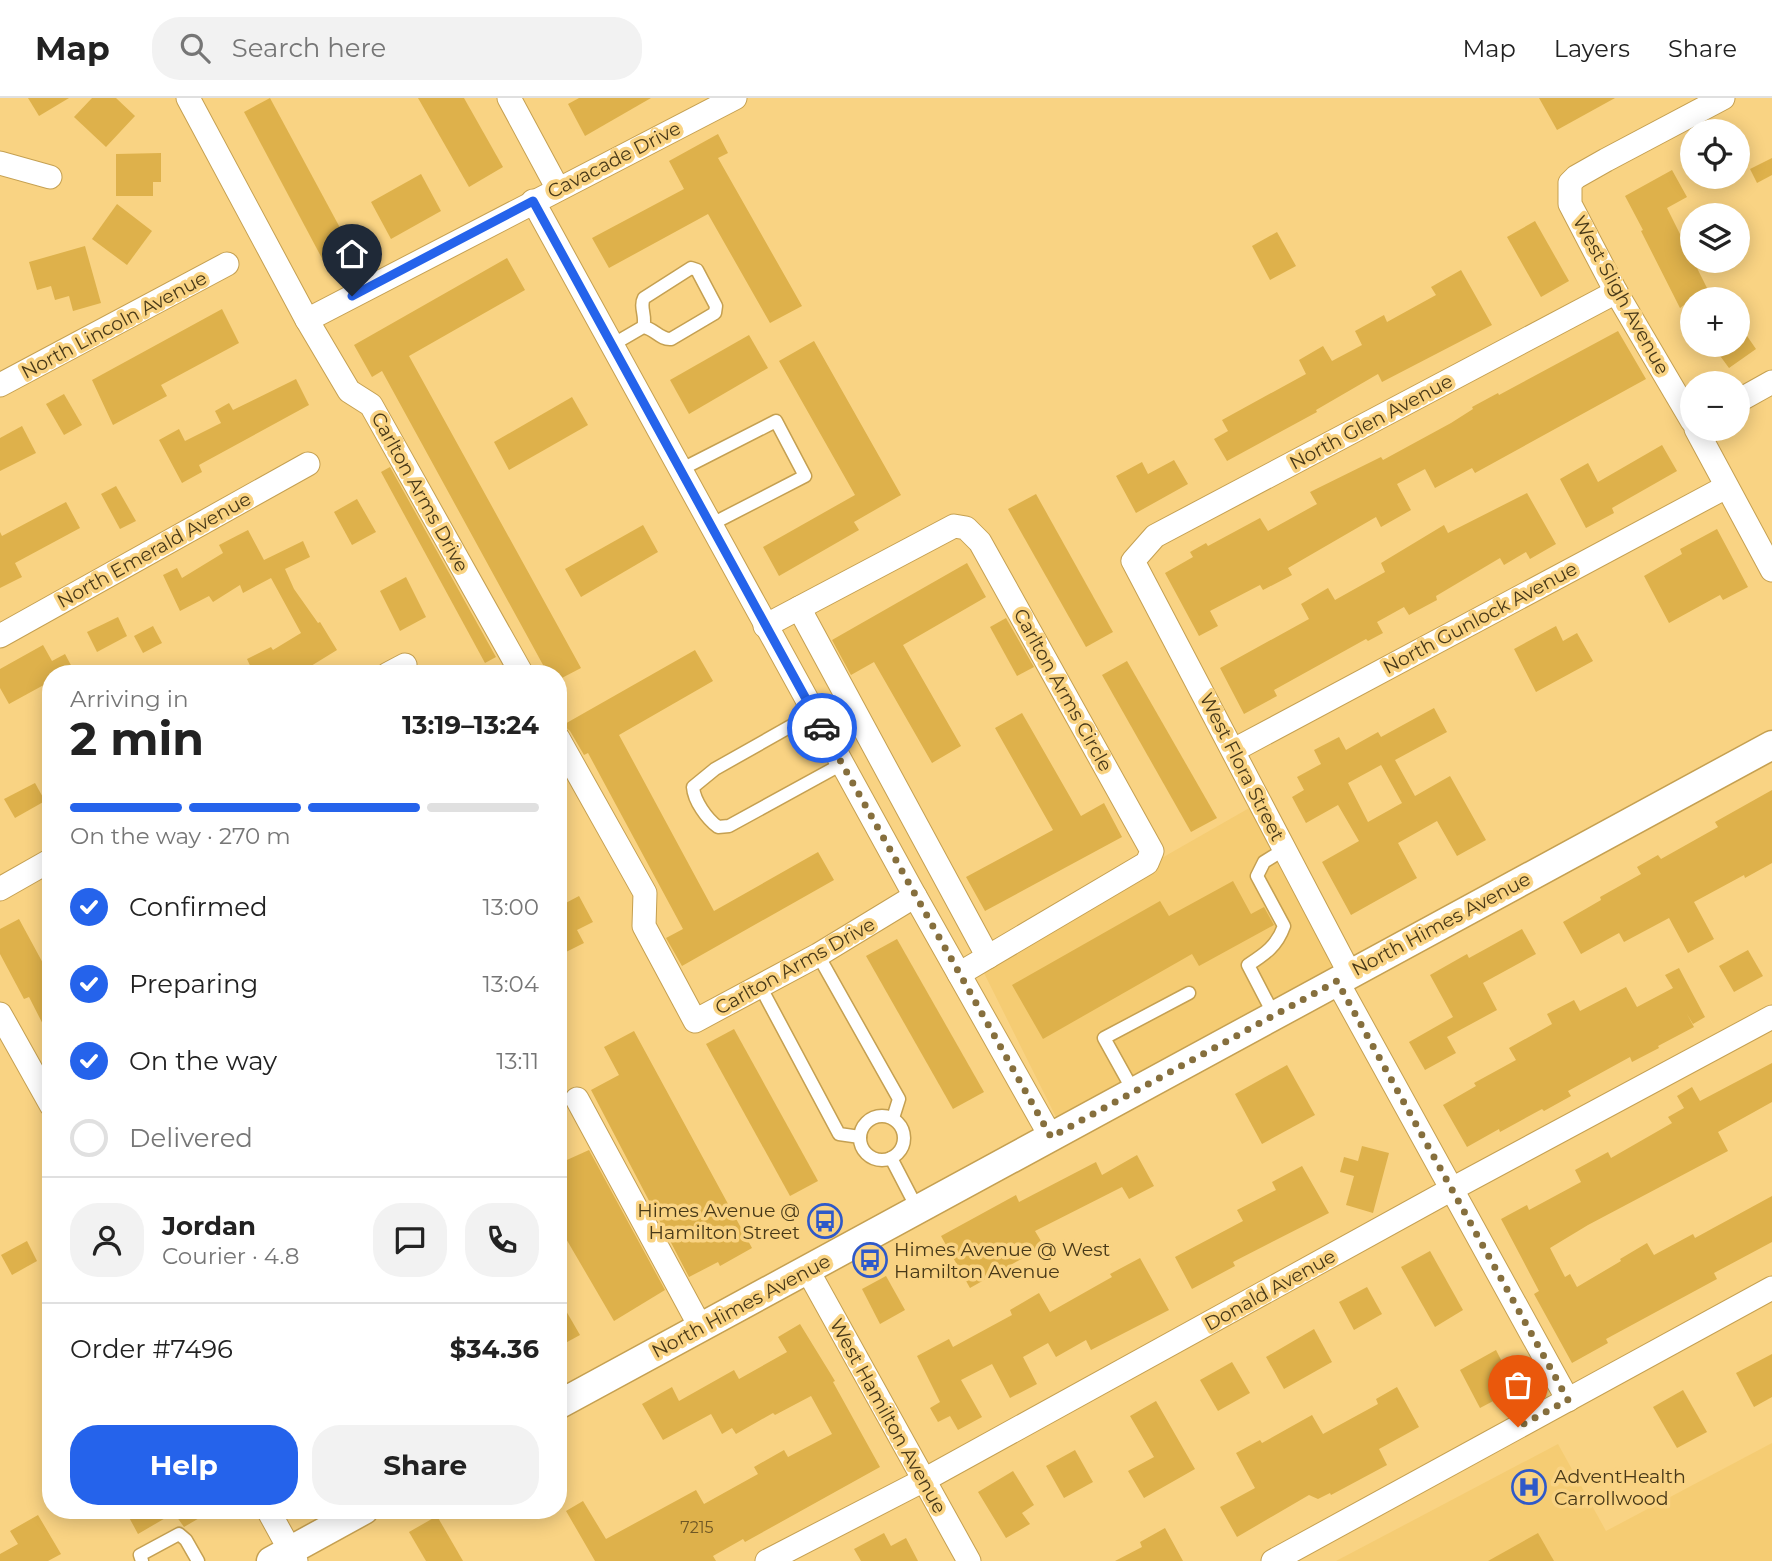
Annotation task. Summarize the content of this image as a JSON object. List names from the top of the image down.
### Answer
{
  "streets": {
    "street": [
      "Cavacade Drive",
      "West Sligh Avenue",
      "North Lincoln Avenue",
      "North Glen Avenue",
      "Carlton Arms Drive",
      "North Emerald Avenue",
      "North Gunlock Avenue",
      "Carlton Arms Circle",
      "West Flora Street",
      "North Himes Avenue",
      "Donald Avenue",
      "West Hamilton Avenue"
    ]
  },
  "crossings": [
    ["Cavacade Drive", "Carlton Arms Drive"],
    ["West Sligh Avenue", "North Glen Avenue"],
    ["North Glen Avenue", "West Flora Street"],
    ["North Gunlock Avenue", "West Flora Street"],
    ["West Flora Street", "North Himes Avenue"],
    ["West Flora Street", "Donald Avenue"],
    ["North Himes Avenue", "West Hamilton Avenue"],
    ["Donald Avenue", "West Hamilton Avenue"]
  ],
  "places": {
    "bus stop": ["Himes Avenue @ Hamilton Street", "Himes Avenue @ West Hamilton Avenue"],
    "hospital": ["AdventHealth Carrollwood"]
  },
  "house_numbers": ["7215"],
  "page": {
    "header": "Map",
    "search": "Search here",
    "nav": ["Map", "Layers", "Share"],
    "map_buttons": ["+", "−"],
    "heading": ["2 min", "Arriving in", "13:19–13:24"],
    "panel": [
      "Jordan",
      "Courier · 4.8",
      "Order #7496",
      "$34.36"
    ],
    "bar": "On the way · 270 m",
    "list": [
      ["Confirmed", "13:00"],
      ["Preparing", "13:04"],
      ["On the way", "13:11"],
      "Delivered"
    ],
    "buttons": ["Help", "Share"]
  }
}
